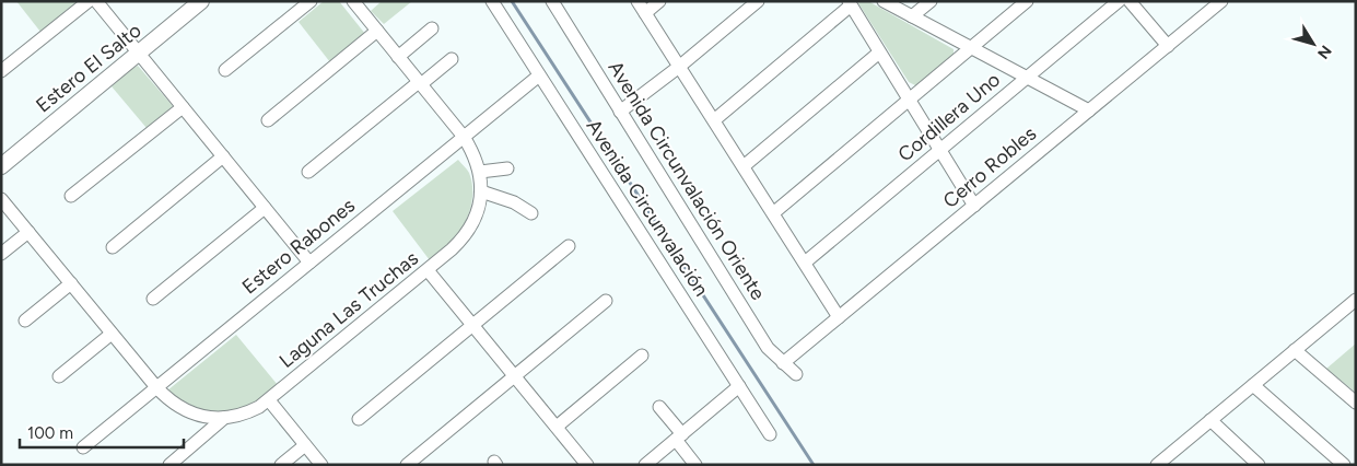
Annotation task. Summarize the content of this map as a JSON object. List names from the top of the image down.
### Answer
{
  "streets": {
    "street": [
      "Estero El Salto",
      "Cordillera Uno",
      "Cerro Robles",
      "Avenida Circunvalación Oriente",
      "Avenida Circunvalación",
      "Estero Rabones",
      "Laguna Las Truchas"
    ]
  },
  "crossings": [
    ["Cerro Robles", "Avenida Circunvalación Oriente"],
    ["Avenida Circunvalación", "Estero Rabones"],
    ["Estero Rabones", "Laguna Las Truchas"]
  ],
  "scale_bar": "100 m",
  "north": "bottom right"
}
